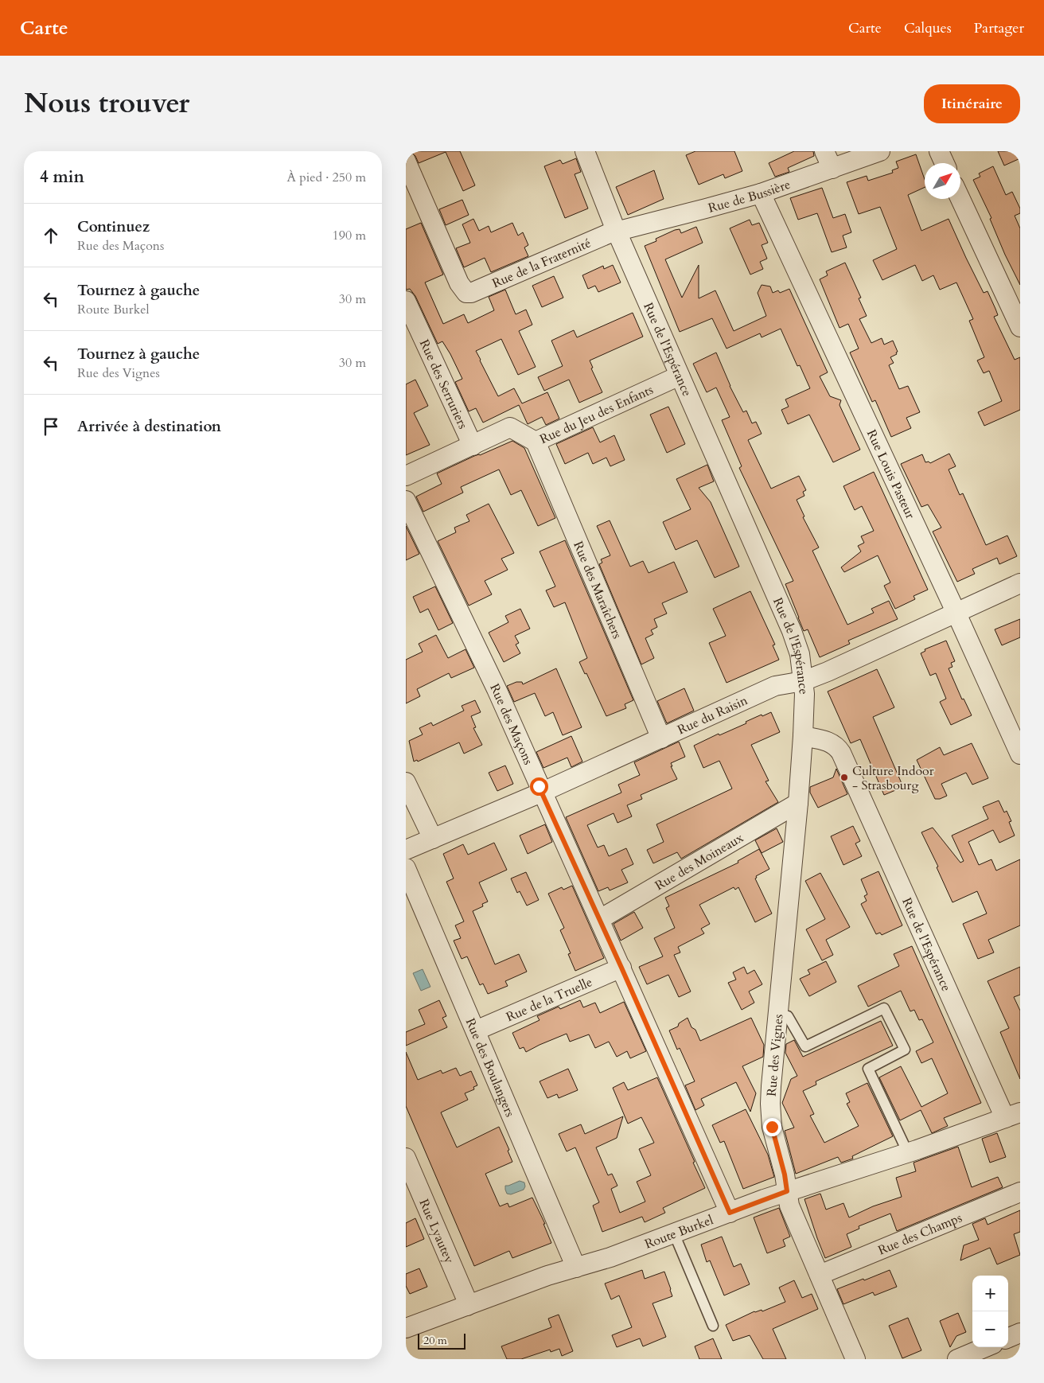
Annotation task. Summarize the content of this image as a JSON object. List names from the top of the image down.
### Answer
{
  "streets": {
    "street": [
      "Rue de Bussière",
      "Rue de la Fraternité",
      "Rue de l'Espérance",
      "Rue des Serruriers",
      "Rue du Jeu des Enfants",
      "Rue Louis Pasteur",
      "Rue des Maraîchers",
      "Rue du Raisin",
      "Rue des Maçons",
      "Rue des Moineaux",
      "Rue de la Truelle",
      "Rue des Vignes",
      "Rue des Boulangers",
      "Rue Lyautey",
      "Route Burkel",
      "Rue des Champs"
    ]
  },
  "crossings": [
    ["Rue de Bussière", "Rue de la Fraternité"],
    ["Rue de Bussière", "Rue de l'Espérance"],
    ["Rue de Bussière", "Rue Louis Pasteur"],
    ["Rue de la Fraternité", "Rue de l'Espérance"],
    ["Rue de l'Espérance", "Rue du Jeu des Enfants"],
    ["Rue de l'Espérance", "Rue du Raisin"],
    ["Rue de l'Espérance", "Rue des Vignes"],
    ["Rue de l'Espérance", "Route Burkel"],
    ["Rue des Serruriers", "Rue du Jeu des Enfants"],
    ["Rue du Jeu des Enfants", "Rue des Maraîchers"],
    ["Rue Louis Pasteur", "Rue du Raisin"],
    ["Rue des Maraîchers", "Rue du Raisin"],
    ["Rue du Raisin", "Rue des Maçons"],
    ["Rue des Maçons", "Rue des Moineaux"],
    ["Rue des Maçons", "Rue de la Truelle"],
    ["Rue des Maçons", "Route Burkel"],
    ["Rue des Moineaux", "Rue des Vignes"],
    ["Rue de la Truelle", "Rue des Boulangers"],
    ["Rue des Vignes", "Route Burkel"],
    ["Rue des Vignes", "Rue des Champs"],
    ["Rue des Boulangers", "Route Burkel"],
    ["Rue Lyautey", "Route Burkel"]
  ],
  "places": ["Culture Indoor - Strasbourg"],
  "scale_bar": "20 m",
  "north": "top right",
  "page": {
    "header": "Carte",
    "nav": ["Carte", "Calques", "Partager"],
    "title": "Nous trouver",
    "buttons": "Itinéraire",
    "heading": ["4 min", "À pied · 250 m"],
    "list": [
      ["Continuez", "Rue des Maçons", "190 m"],
      ["Tournez à gauche", "Route Burkel", "30 m"],
      ["Tournez à gauche", "Rue des Vignes", "30 m"],
      "Arrivée à destination"
    ],
    "map_buttons": ["+", "−"],
    "scale": "20 m"
  }
}
